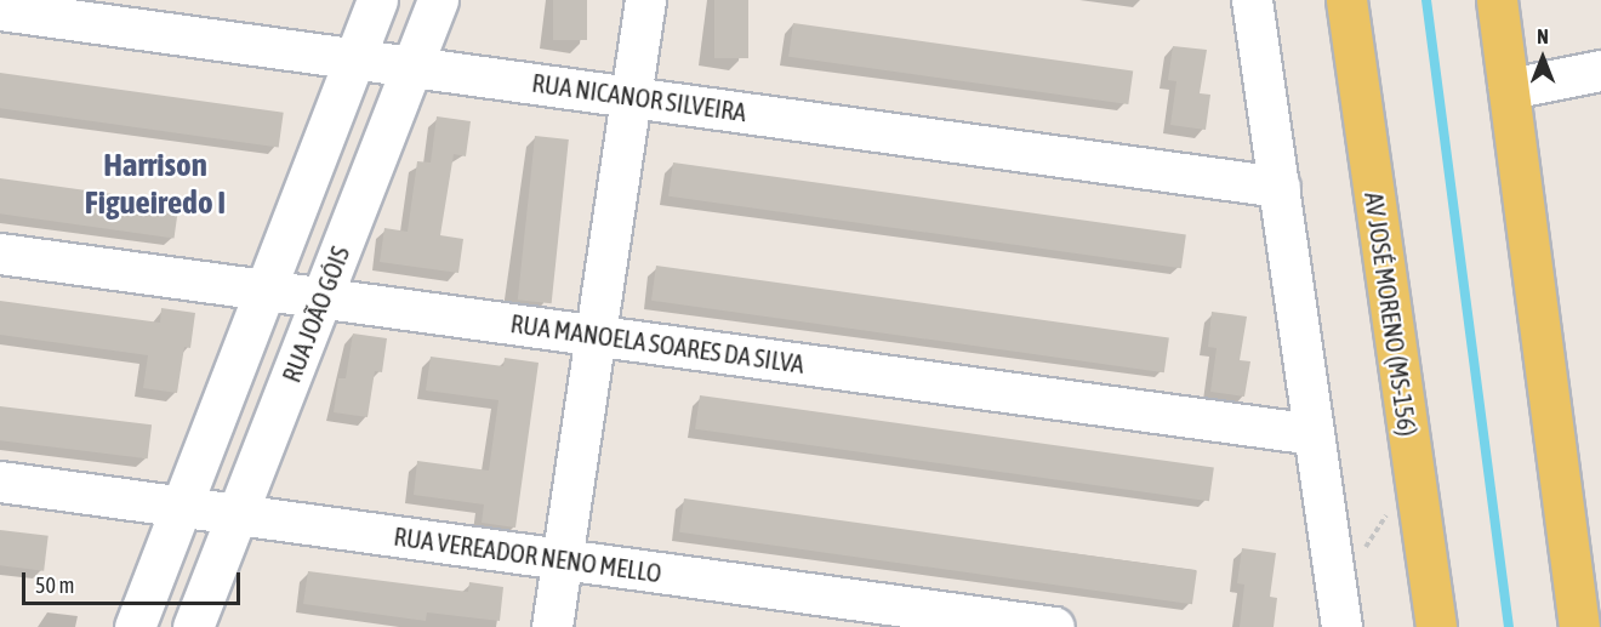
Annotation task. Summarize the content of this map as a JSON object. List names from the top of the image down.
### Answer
{
  "streets": {
    "main road": ["AV JOSÉ MORENO (MS-156)"],
    "street": [
      "RUA NICANOR SILVEIRA",
      "RUA JOÃO GÓIS",
      "RUA MANOELA SOARES DA SILVA",
      "RUA VEREADOR NENO MELLO"
    ]
  },
  "crossings": [
    ["RUA NICANOR SILVEIRA", "RUA JOÃO GÓIS"],
    ["RUA JOÃO GÓIS", "RUA MANOELA SOARES DA SILVA"],
    ["RUA JOÃO GÓIS", "RUA VEREADOR NENO MELLO"]
  ],
  "districts": ["Harrison Figueiredo I"],
  "scale_bar": "50 m",
  "north": "top"
}
